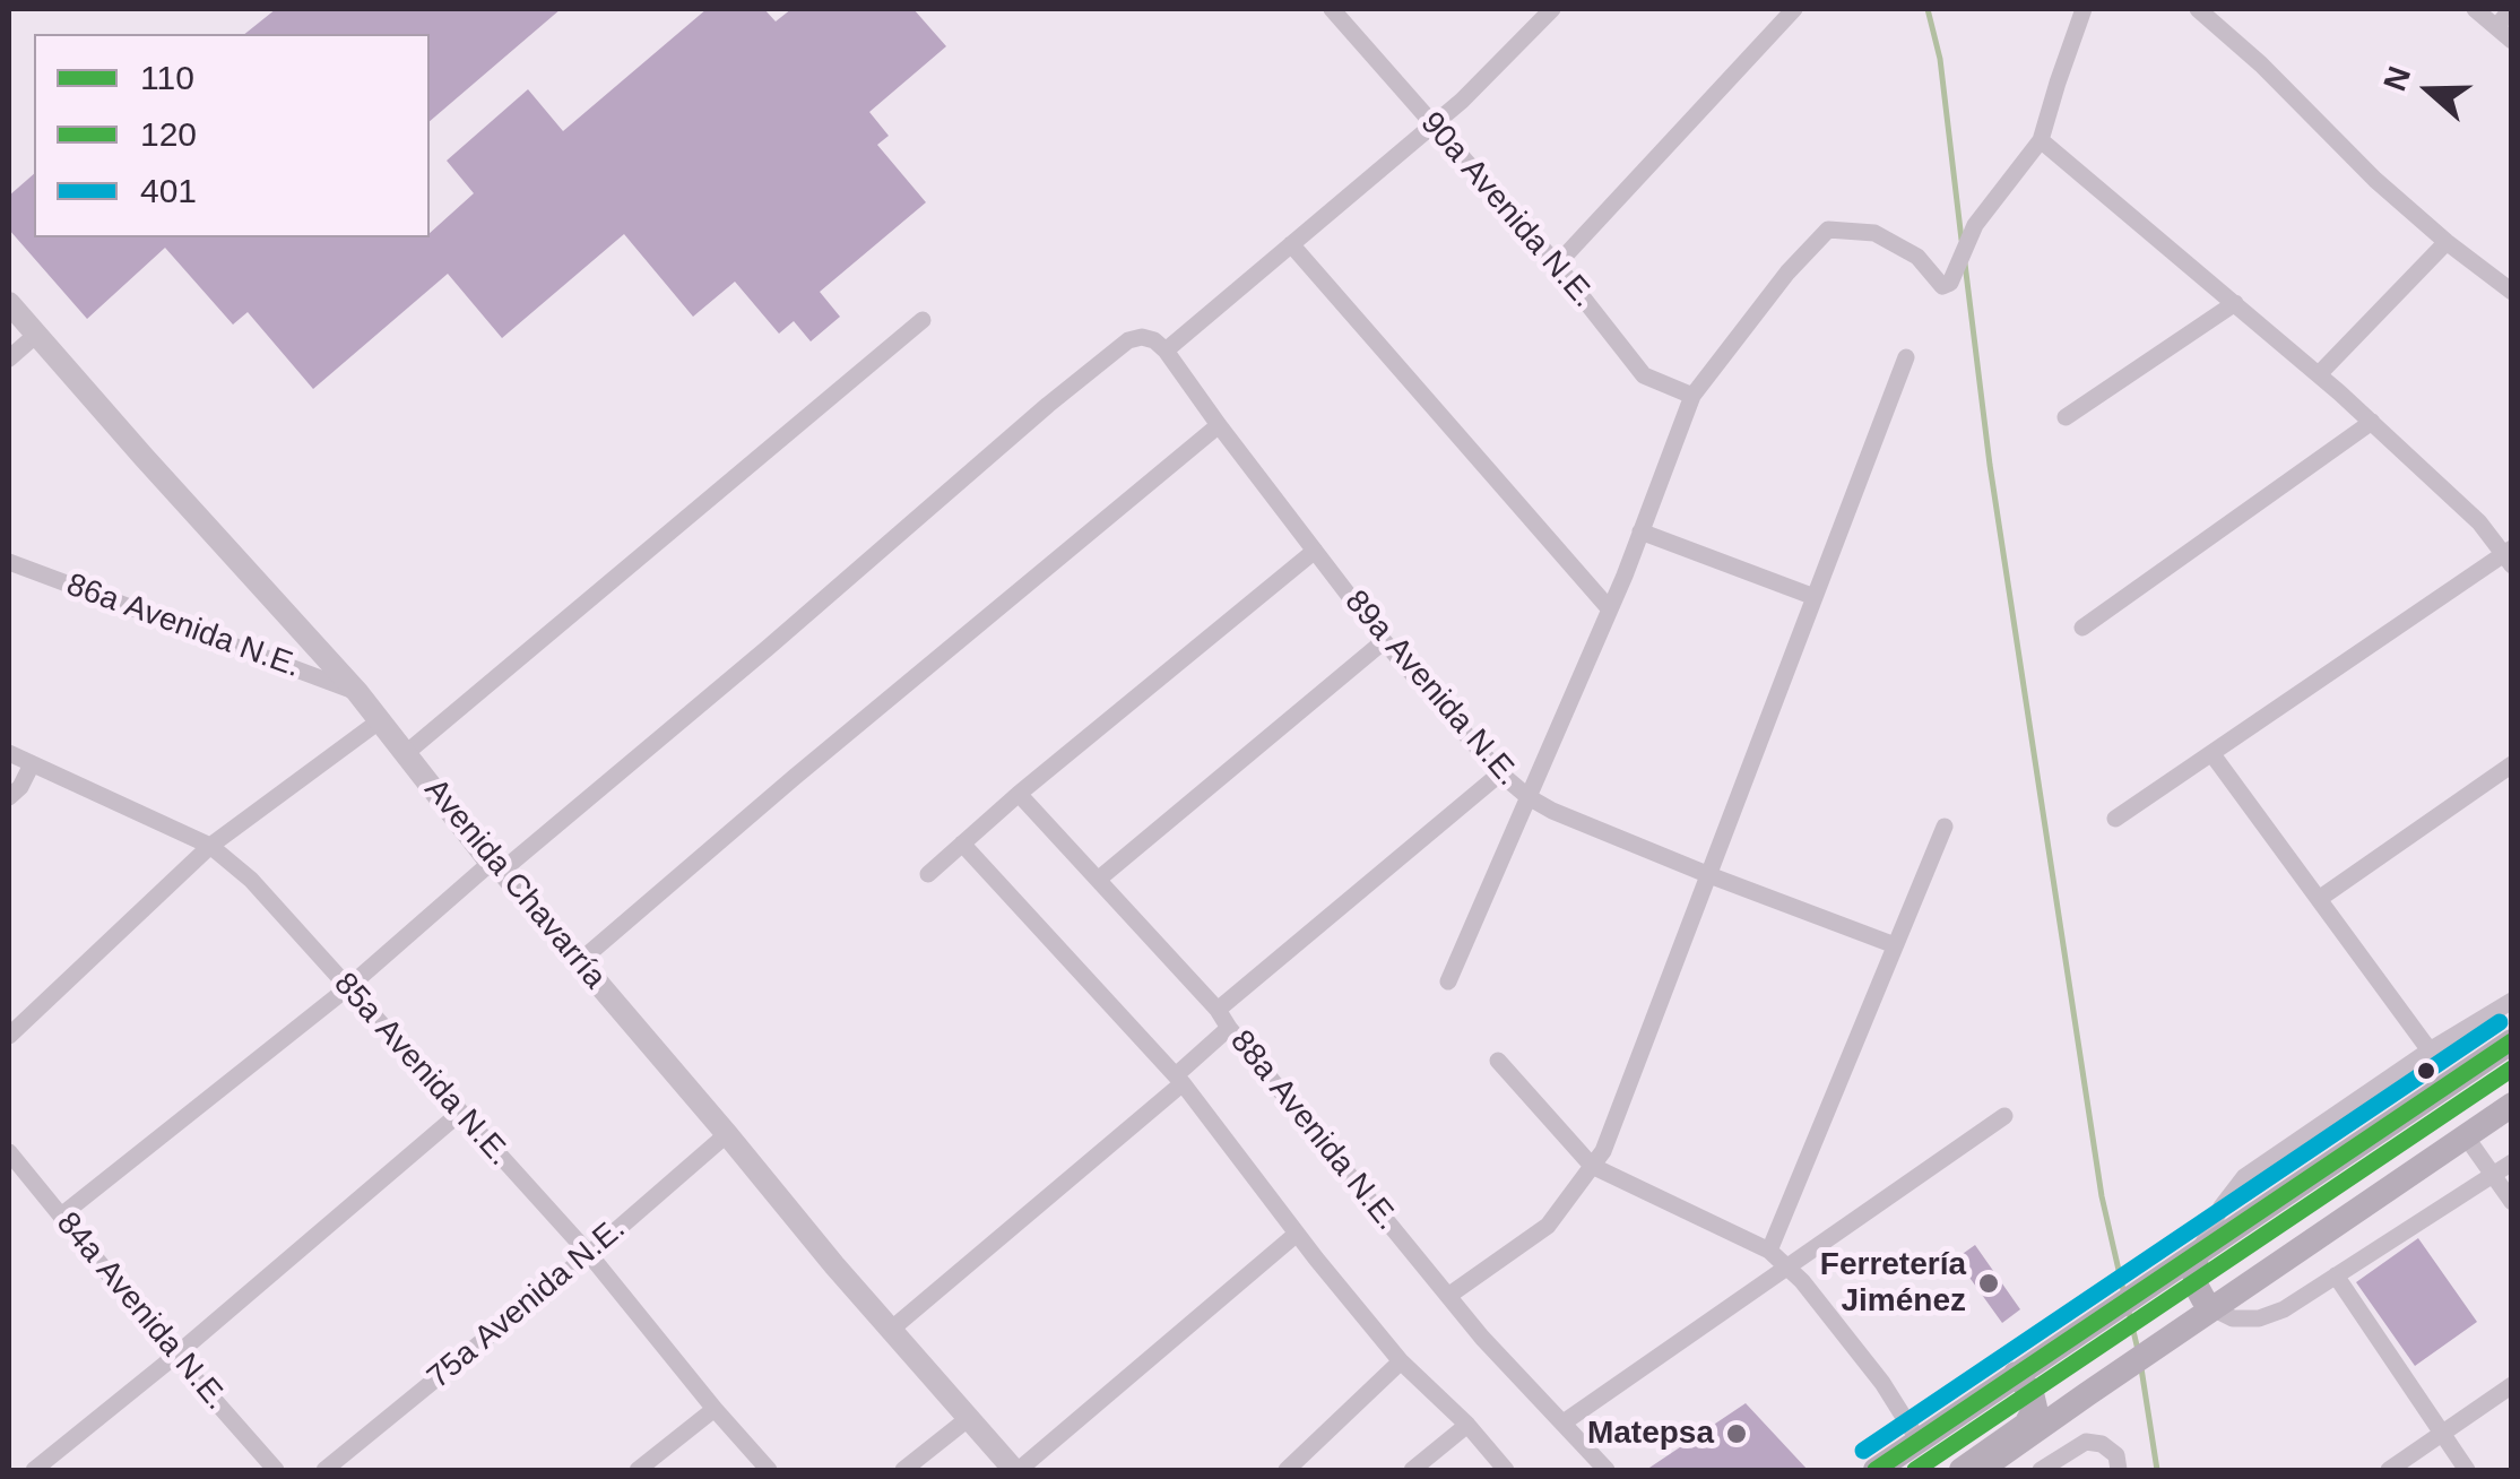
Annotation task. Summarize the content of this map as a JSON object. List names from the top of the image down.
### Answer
{
  "streets": {
    "street": [
      "90a Avenida N.E.",
      "86a Avenida N.E.",
      "89a Avenida N.E.",
      "Avenida Chavarría",
      "85a Avenida N.E.",
      "88a Avenida N.E.",
      "75a Avenida N.E.",
      "84a Avenida N.E."
    ]
  },
  "crossings": [
    ["86a Avenida N.E.", "Avenida Chavarría"],
    ["Avenida Chavarría", "75a Avenida N.E."],
    ["85a Avenida N.E.", "75a Avenida N.E."]
  ],
  "places": ["Ferretería Jiménez", "Matepsa"],
  "lines": ["transit line 401", "transit line 110", "transit line 120"],
  "legend": ["110", "120", "401"],
  "north": "left"
}
